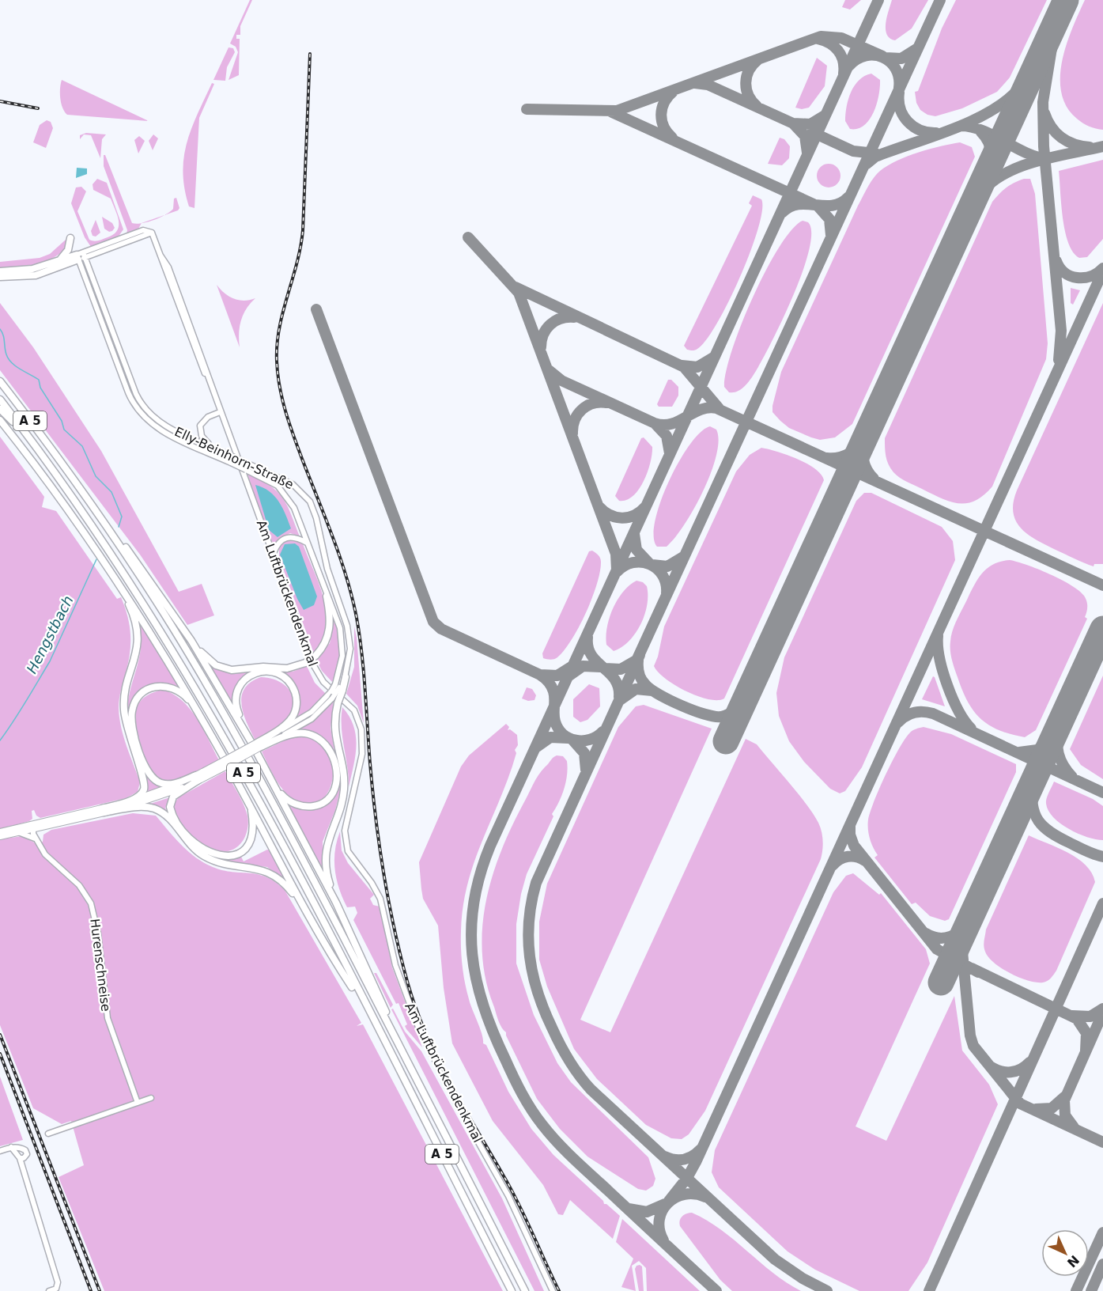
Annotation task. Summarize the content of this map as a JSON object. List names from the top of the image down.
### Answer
{
  "streets": {
    "highway": ["A 5"],
    "street": ["Elly-Beinhorn-Straße", "Am Luftbrückendenkmal", "Hurenschneise"]
  },
  "crossings": [
    ["Elly-Beinhorn-Straße", "Am Luftbrückendenkmal"]
  ],
  "water": ["Hengstbach"],
  "north": "bottom right"
}
